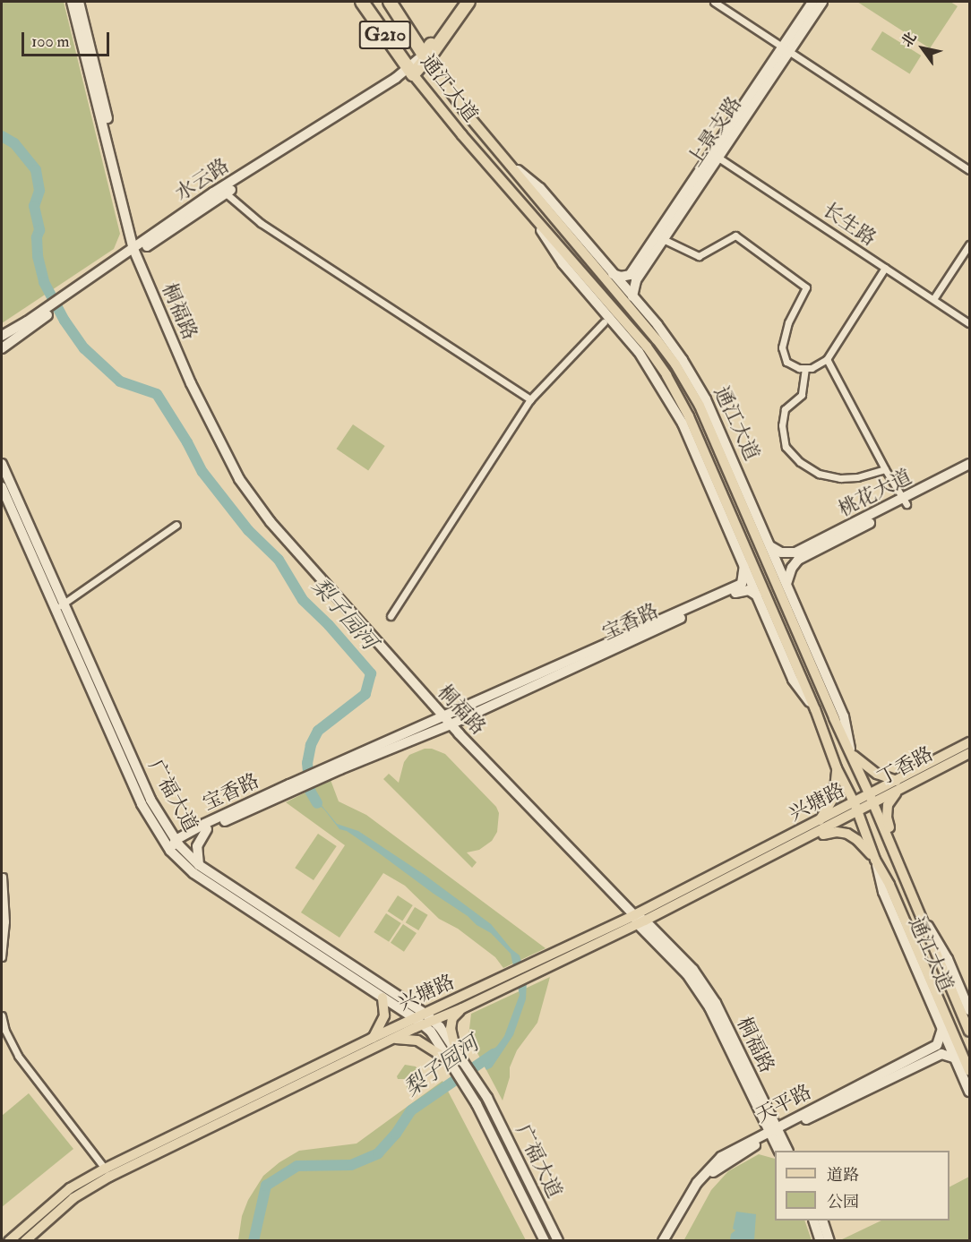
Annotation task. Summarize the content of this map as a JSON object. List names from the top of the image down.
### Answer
{
  "streets": {
    "highway": ["G210", "通江大道"],
    "main road": ["丁香路", "兴塘路"],
    "street": [
      "上景支路",
      "水云路",
      "长生路",
      "桐福路",
      "桃花大道",
      "宝香路",
      "广福大道",
      "天平路"
    ]
  },
  "crossings": [
    ["G210", "通江大道"],
    ["G210", "水云路"],
    ["通江大道", "水云路"],
    ["通江大道", "丁香路"],
    ["通江大道", "兴塘路"],
    ["通江大道", "天平路"],
    ["上景支路", "长生路"],
    ["水云路", "桐福路"],
    ["桐福路", "宝香路"],
    ["桐福路", "兴塘路"],
    ["桐福路", "天平路"],
    ["宝香路", "广福大道"],
    ["丁香路", "兴塘路"],
    ["广福大道", "兴塘路"]
  ],
  "water": ["梨子园河"],
  "legend": ["道路", "公园"],
  "scale_bar": "100 m",
  "north": "top left"
}
